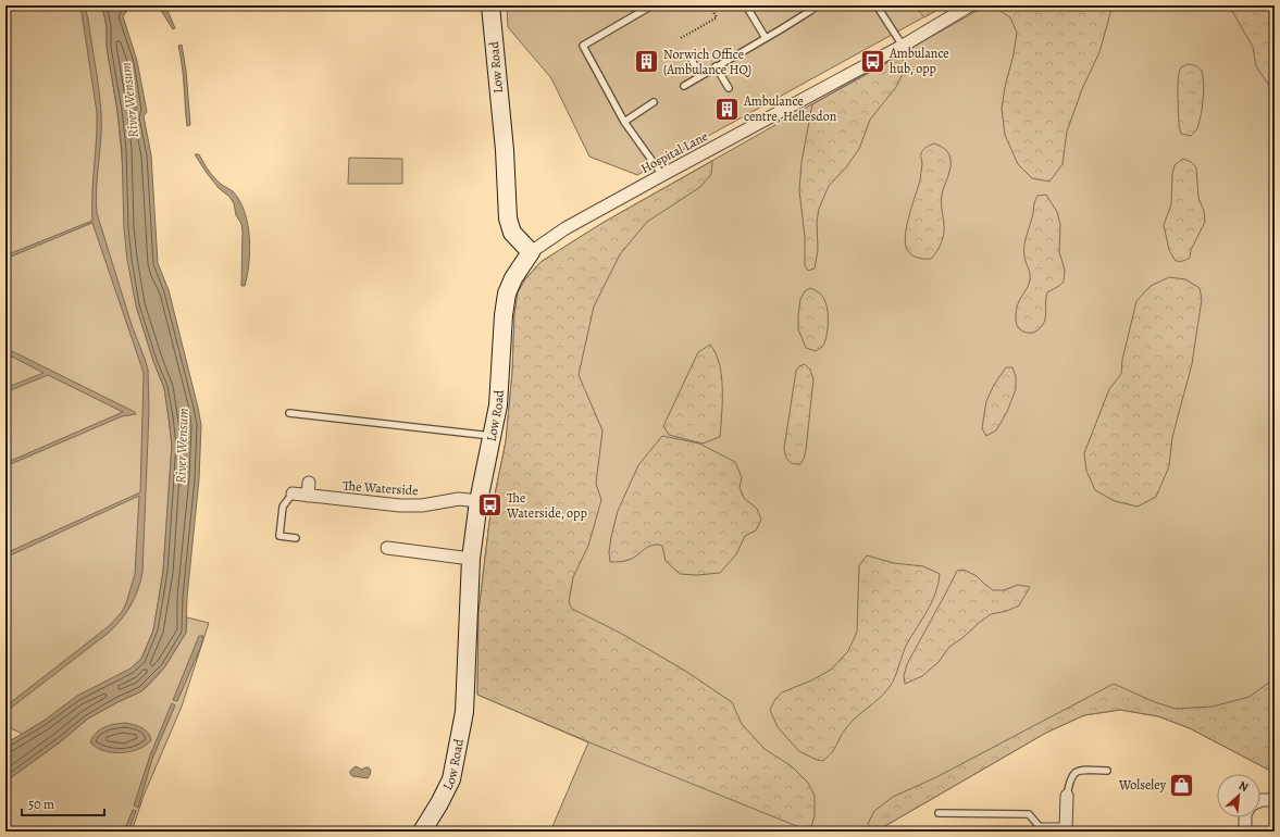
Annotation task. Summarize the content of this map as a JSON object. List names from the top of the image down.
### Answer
{
  "streets": {
    "street": ["Low Road", "Hospital Lane", "The Waterside"]
  },
  "crossings": [
    ["Low Road", "Hospital Lane"],
    ["Low Road", "The Waterside"]
  ],
  "water": ["River Wensum"],
  "places": {
    "bus stop": ["Ambulance hub, opp", "The Waterside, opp"],
    "building": ["Norwich Office (Ambulance HQ)", "Ambulance centre, Hellesdon"],
    "shop": ["Wolseley"]
  },
  "scale_bar": "50 m",
  "north": "top right"
}
